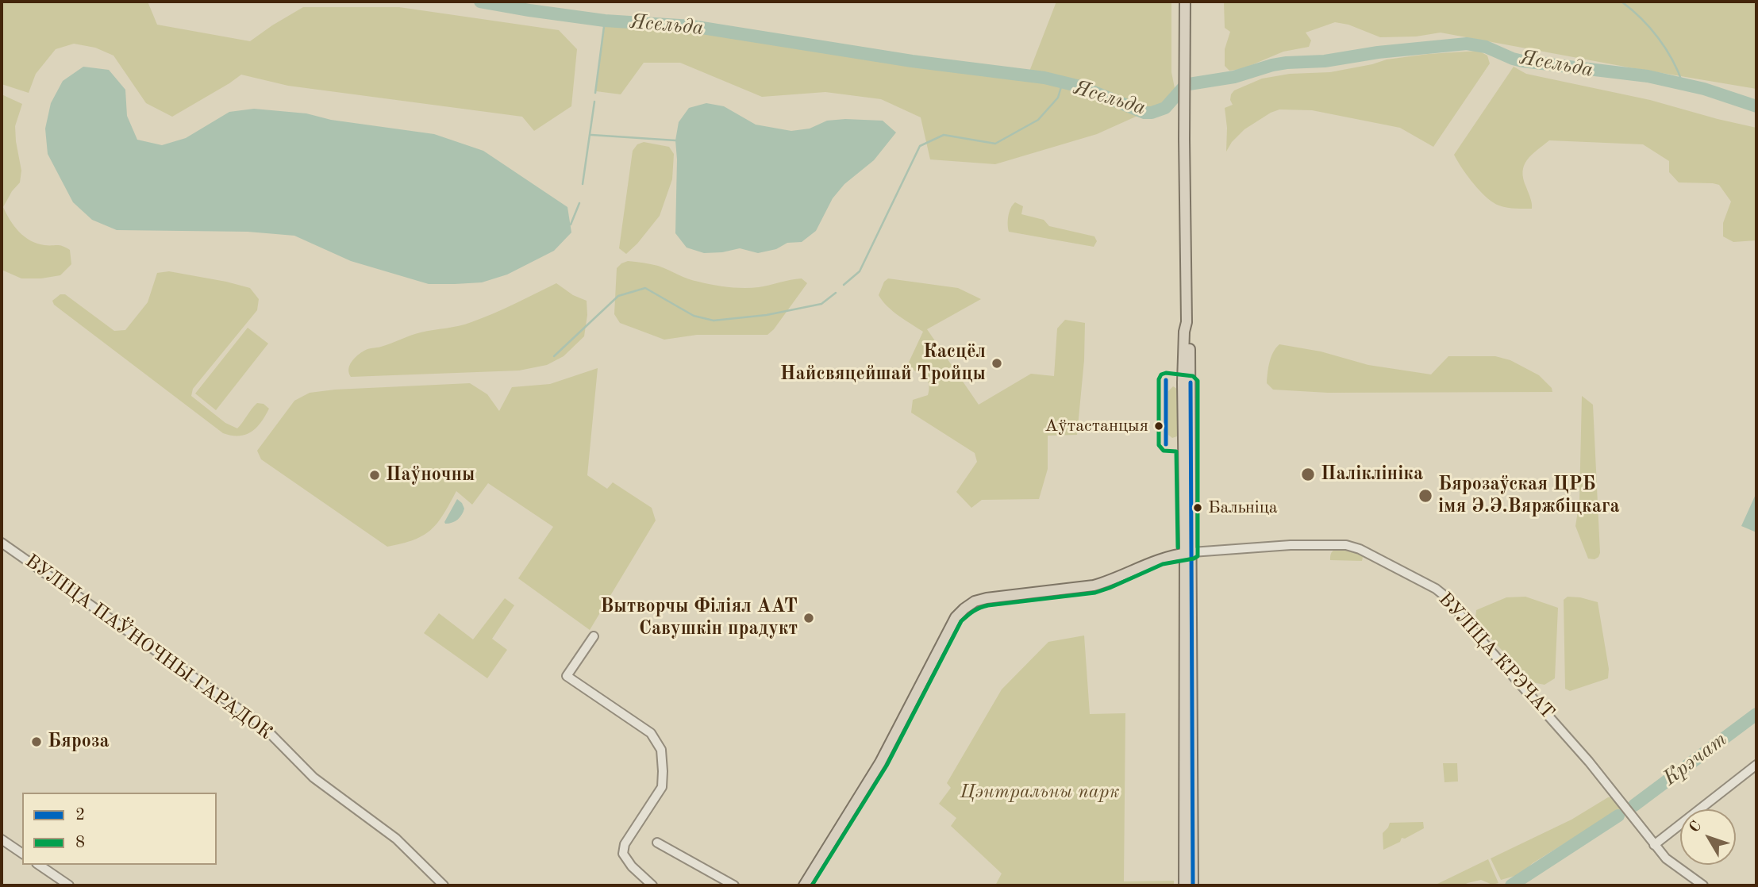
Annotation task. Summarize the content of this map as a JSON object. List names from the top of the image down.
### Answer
{
  "streets": {
    "street": ["ВУЛІЦА ПАЎНОЧНЫ ГАРАДОК", "ВУЛІЦА КРЭЧАТ"]
  },
  "water": ["Ясельда", "Крэчат"],
  "parks": ["Цэнтральны парк"],
  "places": [
    "Касцёл Найсвяцейшай Тройцы",
    "Аўтастанцыя",
    "Паліклініка",
    "Паўночны",
    "Бярозаўская ЦРБ імя Э.Э.Вяржбіцкага",
    "Бальніца",
    "Вытворчы Філіял ААТ Савушкін прадукт",
    "Бяроза"
  ],
  "lines": ["transit line 8", "transit line 2"],
  "legend": ["2", "8"],
  "north": "top left"
}
